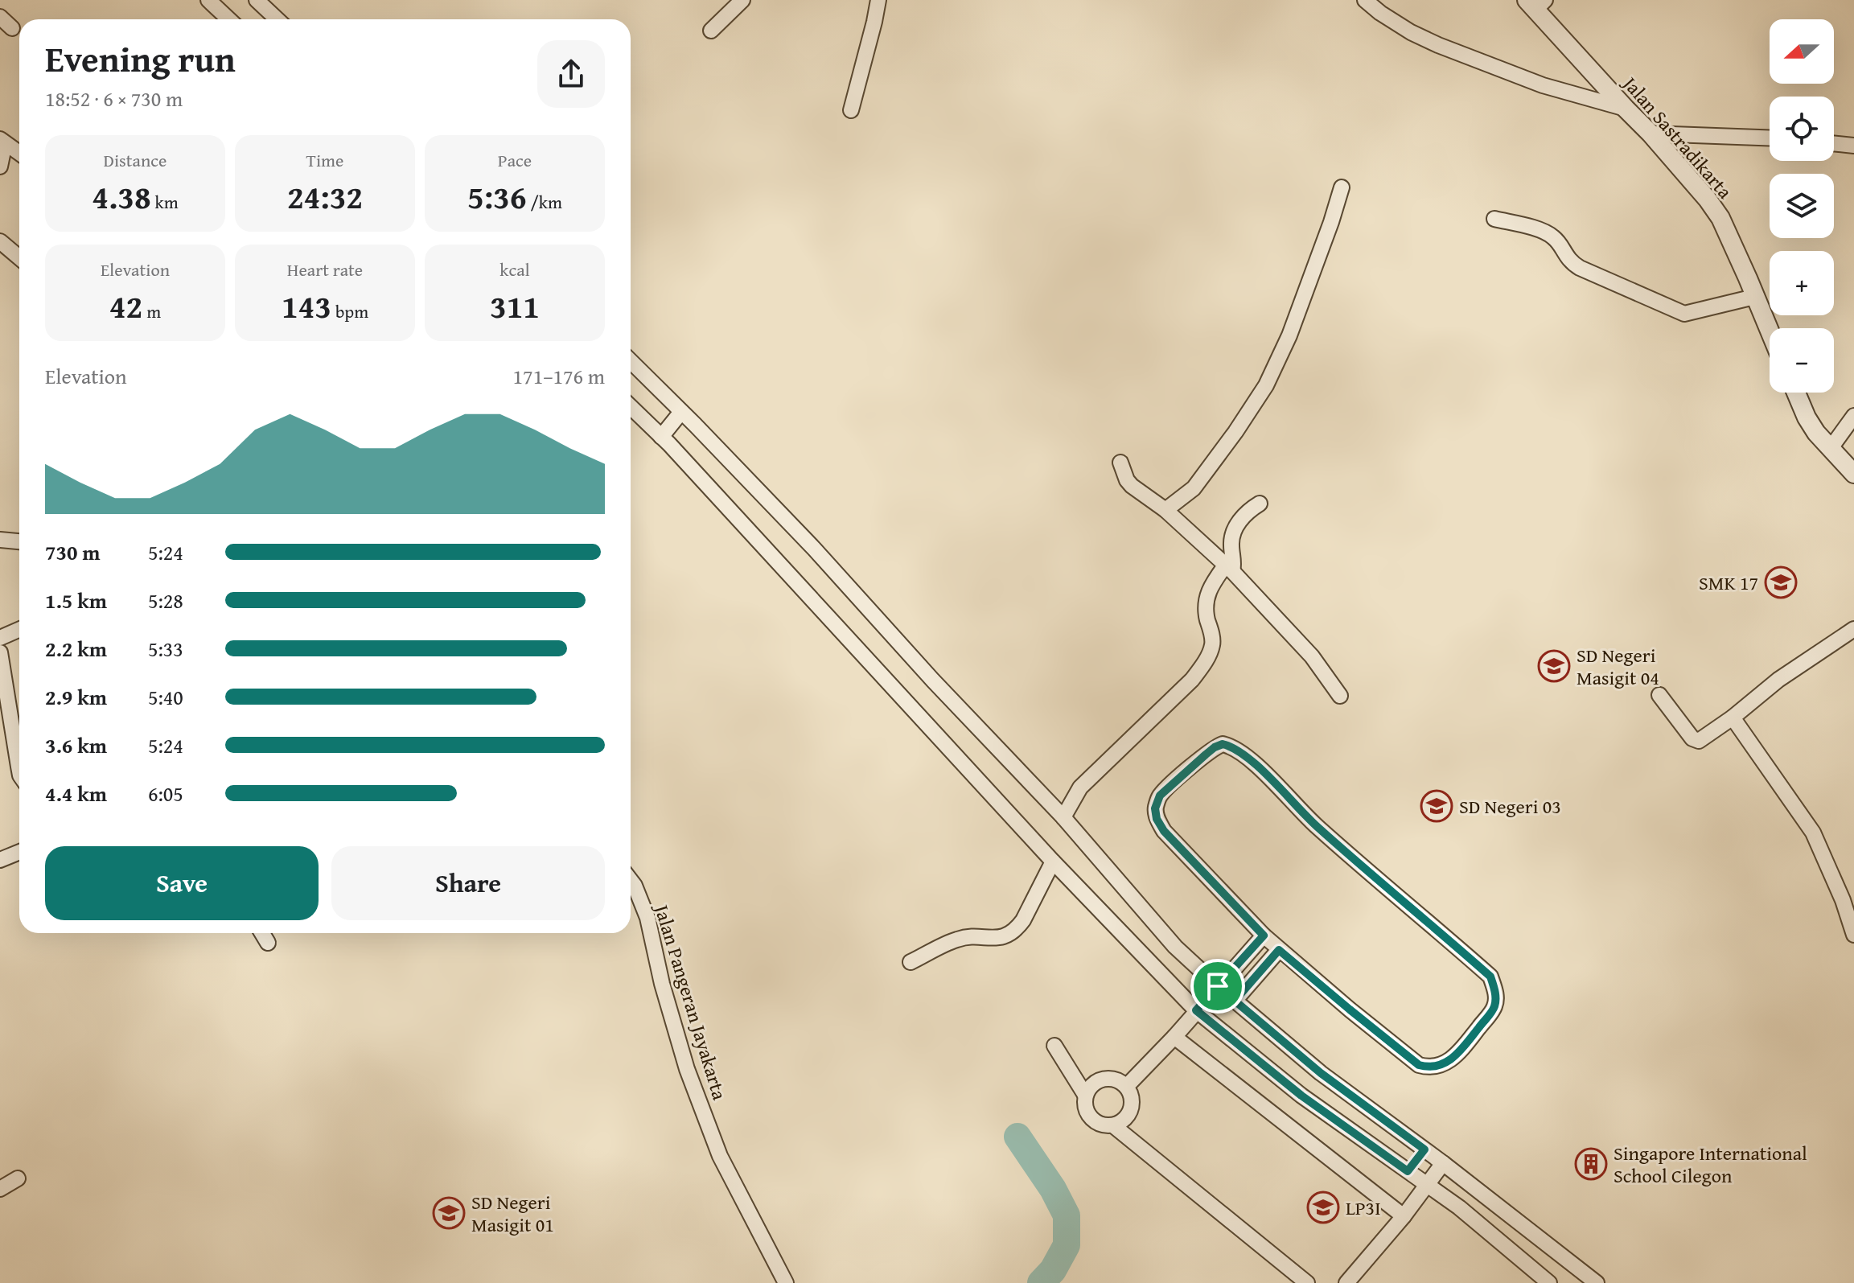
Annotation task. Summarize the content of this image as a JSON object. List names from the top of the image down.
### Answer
{
  "streets": {
    "street": ["Jalan Sastradikarta", "Jalan Pangeran Jayakarta"]
  },
  "places": {
    "school or university": [
      "SMK 17",
      "SD Negeri Masigit 04",
      "SD Negeri 03",
      "LP3I",
      "SD Negeri Masigit 01"
    ],
    "building": ["Singapore International School Cilegon"]
  },
  "north": "left",
  "page": {
    "map_buttons": ["+", "−"],
    "heading": ["Evening run", "18:52 · 6 × 730 m"],
    "stats": [
      ["Distance", "4.38 km"],
      ["Time", "24:32"],
      ["Pace", "5:36 /km"],
      ["Elevation", "42 m"],
      ["Heart rate", "143 bpm"],
      ["kcal", "311"]
    ],
    "chart": ["Elevation", "171–176 m"],
    "list": [
      {
        "name": "730 m",
        "note": "5:24"
      },
      {
        "name": "1.5 km",
        "note": "5:28"
      },
      {
        "name": "2.2 km",
        "note": "5:33"
      },
      {
        "name": "2.9 km",
        "note": "5:40"
      },
      {
        "name": "3.6 km",
        "note": "5:24"
      },
      {
        "name": "4.4 km",
        "note": "6:05"
      }
    ],
    "buttons": ["Save", "Share"]
  }
}
